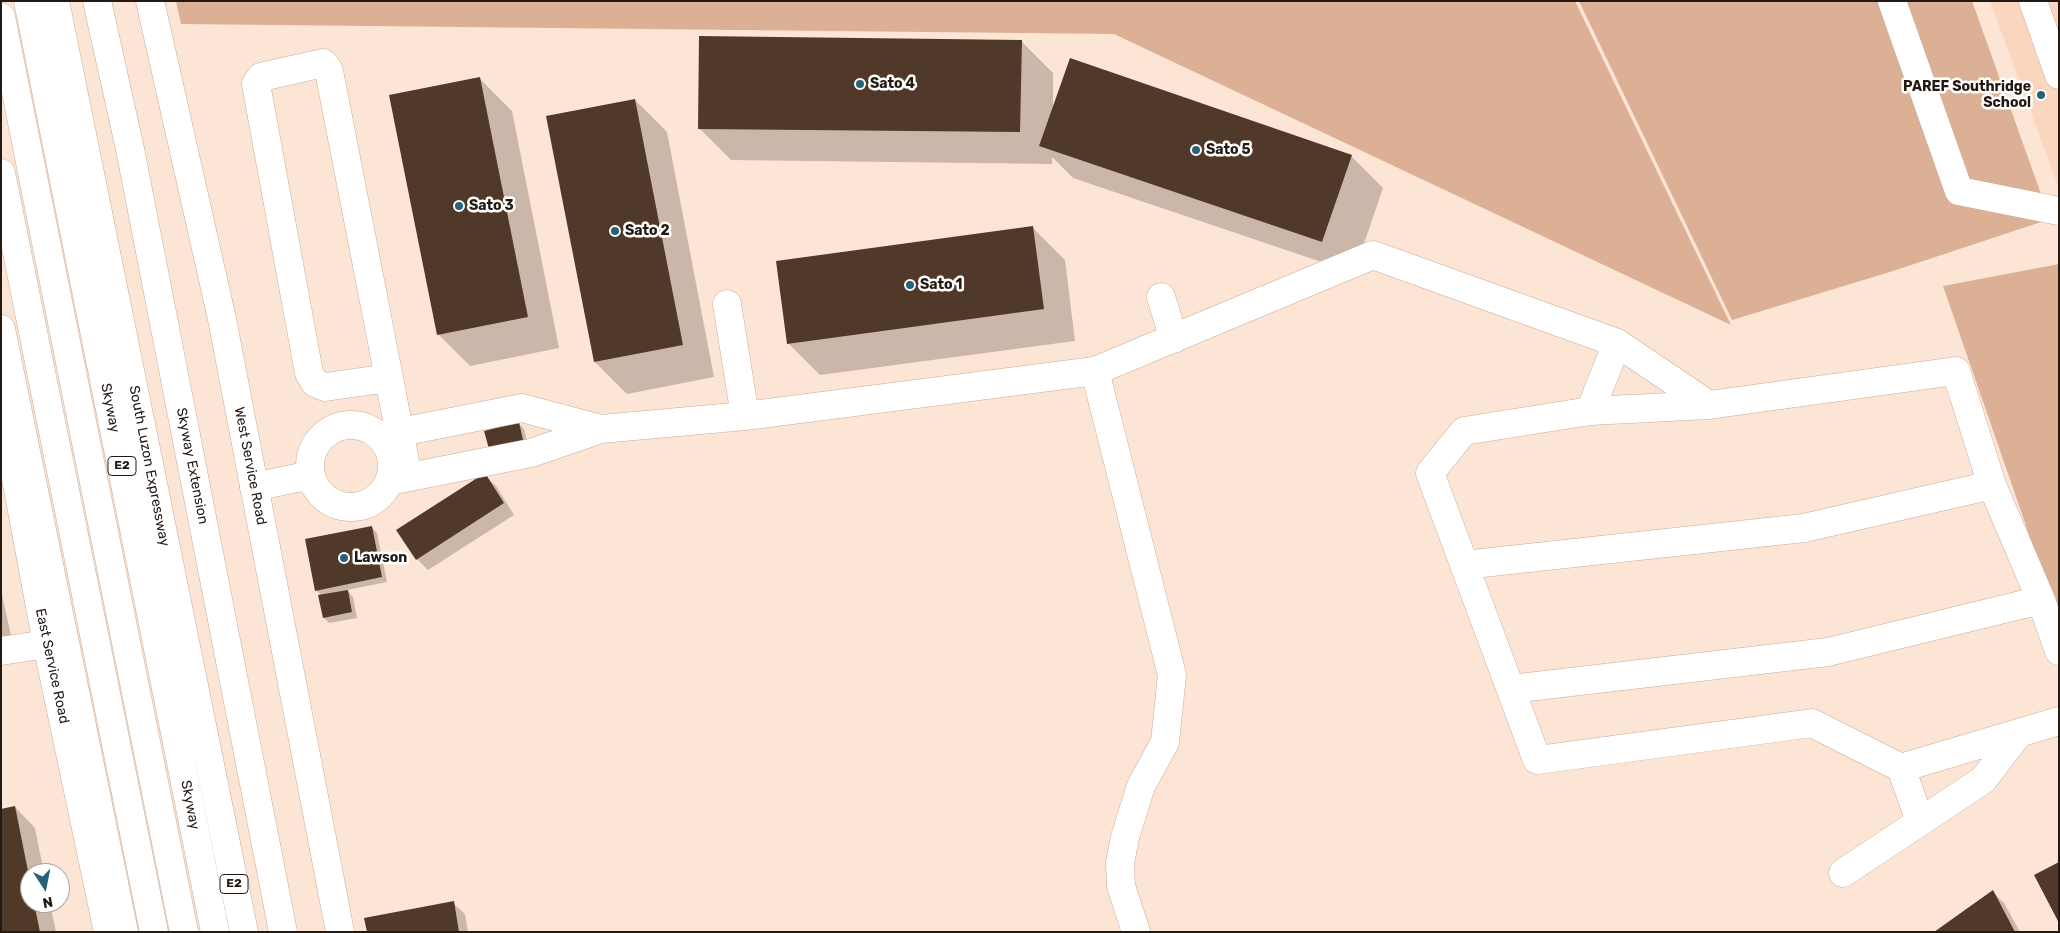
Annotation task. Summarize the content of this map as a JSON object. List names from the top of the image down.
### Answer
{
  "streets": {
    "main road": [
      "Skyway",
      "E2",
      "South Luzon Expressway",
      "Skyway Extension",
      "West Service Road",
      "East Service Road"
    ]
  },
  "places": [
    "Sato 4",
    "PAREF Southridge School",
    "Sato 5",
    "Sato 3",
    "Sato 2",
    "Sato 1",
    "Lawson"
  ],
  "north": "bottom"
}
